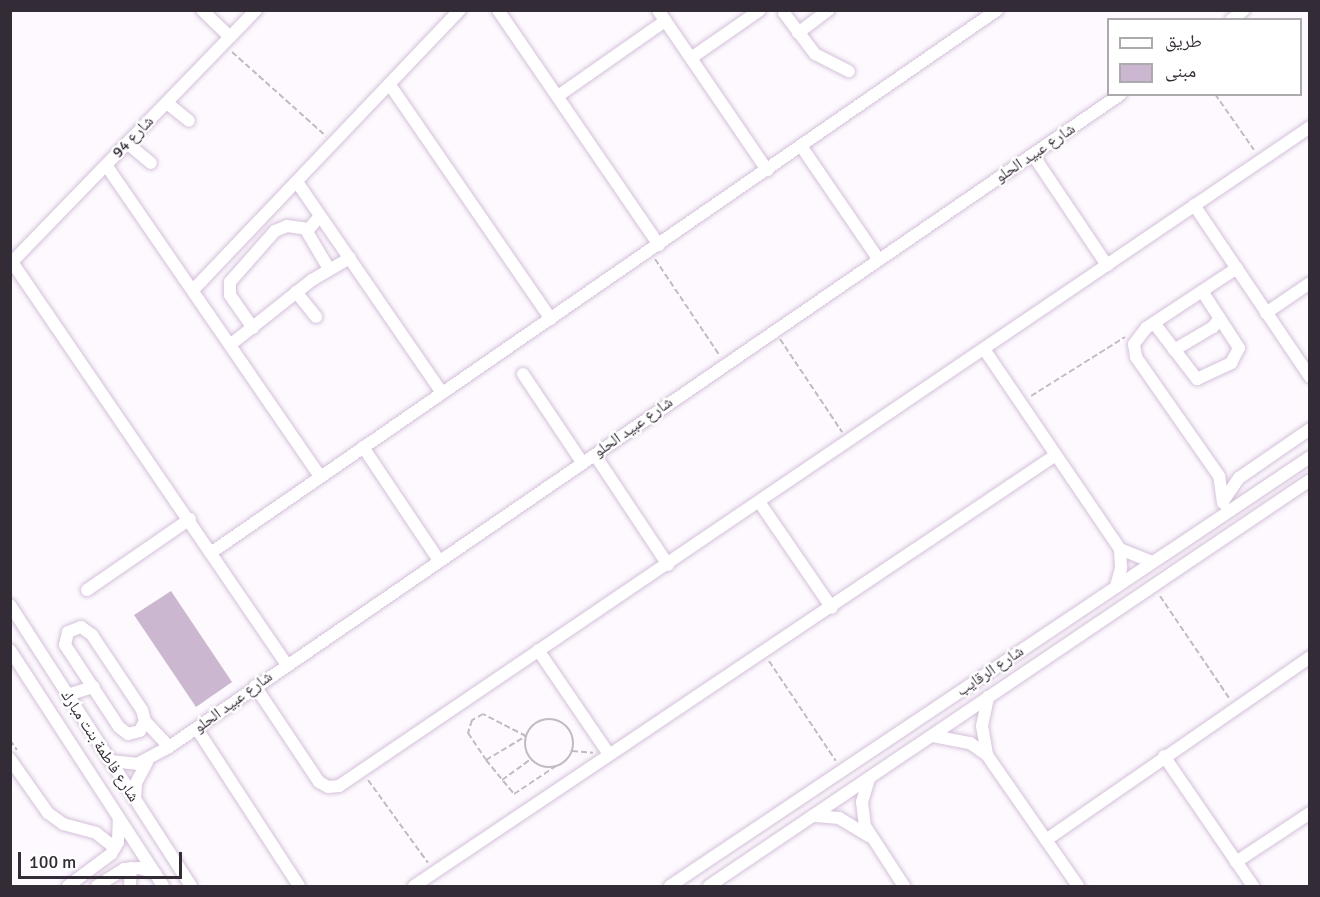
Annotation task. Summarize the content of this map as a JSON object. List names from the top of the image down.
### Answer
{
  "streets": {
    "street": [
      "شارع 94",
      "شارع عبيد الحلو",
      "شارع الرقايب",
      "شارع فاطمة بنت مبارك"
    ]
  },
  "legend": ["طريق", "مبنى"],
  "scale_bar": "100 m"
}
